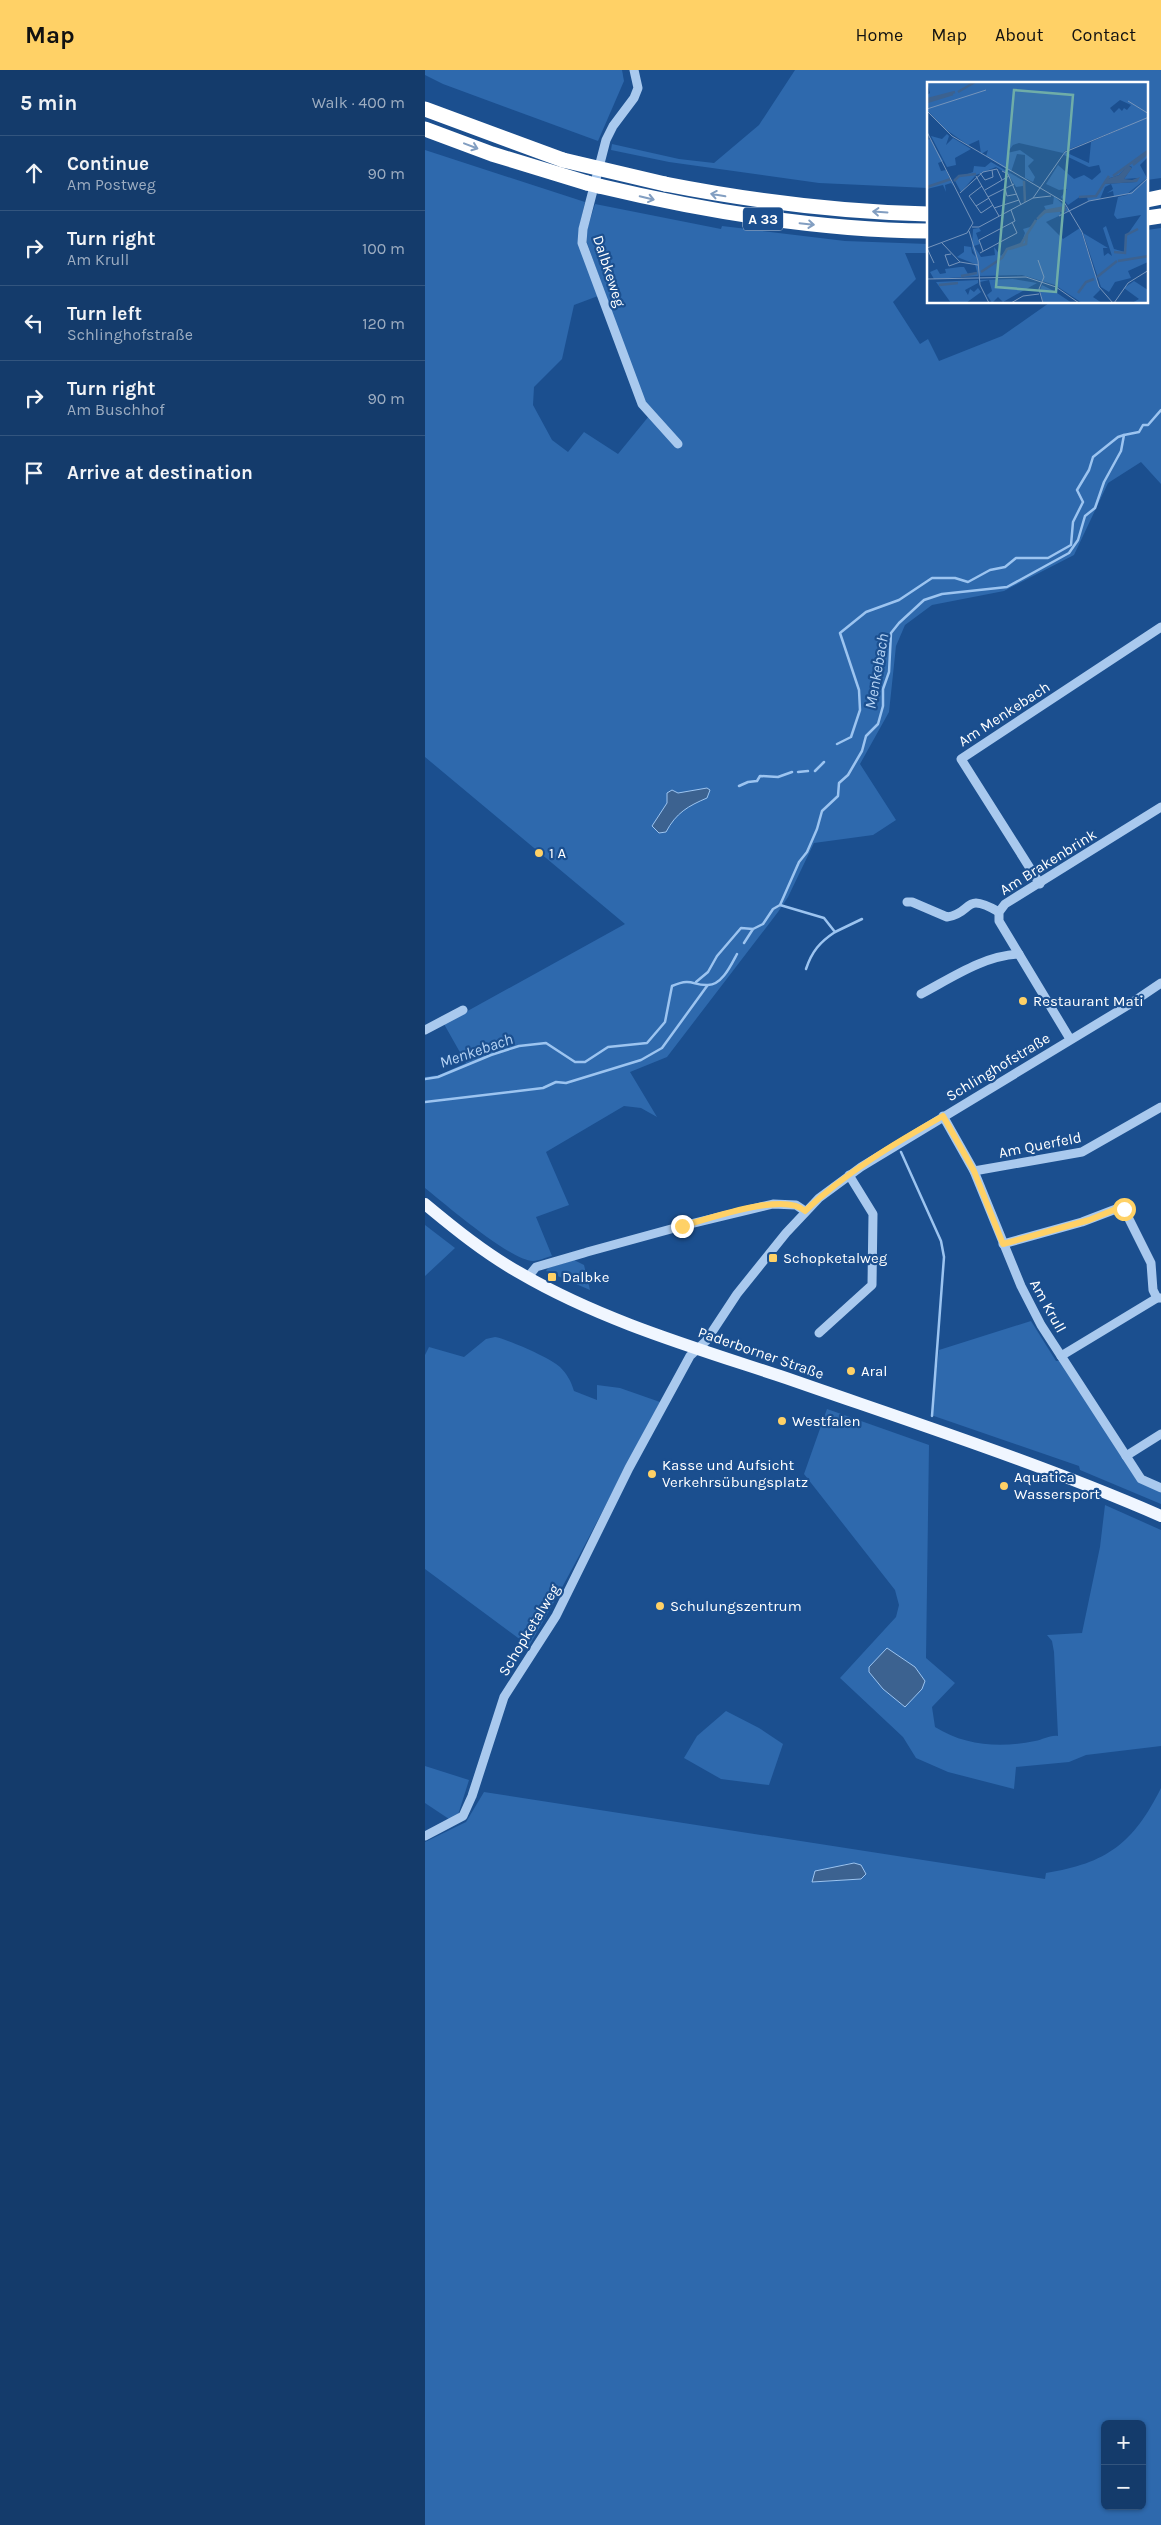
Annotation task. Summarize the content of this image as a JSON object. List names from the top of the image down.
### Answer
{
  "streets": {
    "highway": ["A 33"],
    "main road": ["Paderborner Straße"],
    "street": [
      "Dalbkeweg",
      "Am Menkebach",
      "Am Brakenbrink",
      "Schlinghofstraße",
      "Am Querfeld",
      "Am Krull",
      "Schopketalweg"
    ]
  },
  "crossings": [
    ["Am Menkebach", "Am Brakenbrink"],
    ["Am Brakenbrink", "Schlinghofstraße"],
    ["Schlinghofstraße", "Am Krull"],
    ["Schlinghofstraße", "Paderborner Straße"],
    ["Schlinghofstraße", "Schopketalweg"],
    ["Am Querfeld", "Am Krull"],
    ["Paderborner Straße", "Schopketalweg"]
  ],
  "water": ["Menkebach"],
  "places": {
    "other": [
      "1 A",
      "Restaurant Mati",
      "Aral",
      "Westfalen",
      "Kasse und Aufsicht Verkehrsübungsplatz",
      "Aquatica Wassersport",
      "Schulungszentrum"
    ],
    "transit": ["Schopketalweg", "Dalbke"]
  },
  "page": {
    "header": "Map",
    "nav": [
      "Home",
      "Map",
      "About",
      "Contact"
    ],
    "heading": ["5 min", "Walk · 400 m"],
    "list": [
      ["Continue", "Am Postweg", "90 m"],
      ["Turn right", "Am Krull", "100 m"],
      ["Turn left", "Schlinghofstraße", "120 m"],
      ["Turn right", "Am Buschhof", "90 m"],
      "Arrive at destination"
    ],
    "map_buttons": ["+", "−"]
  }
}
